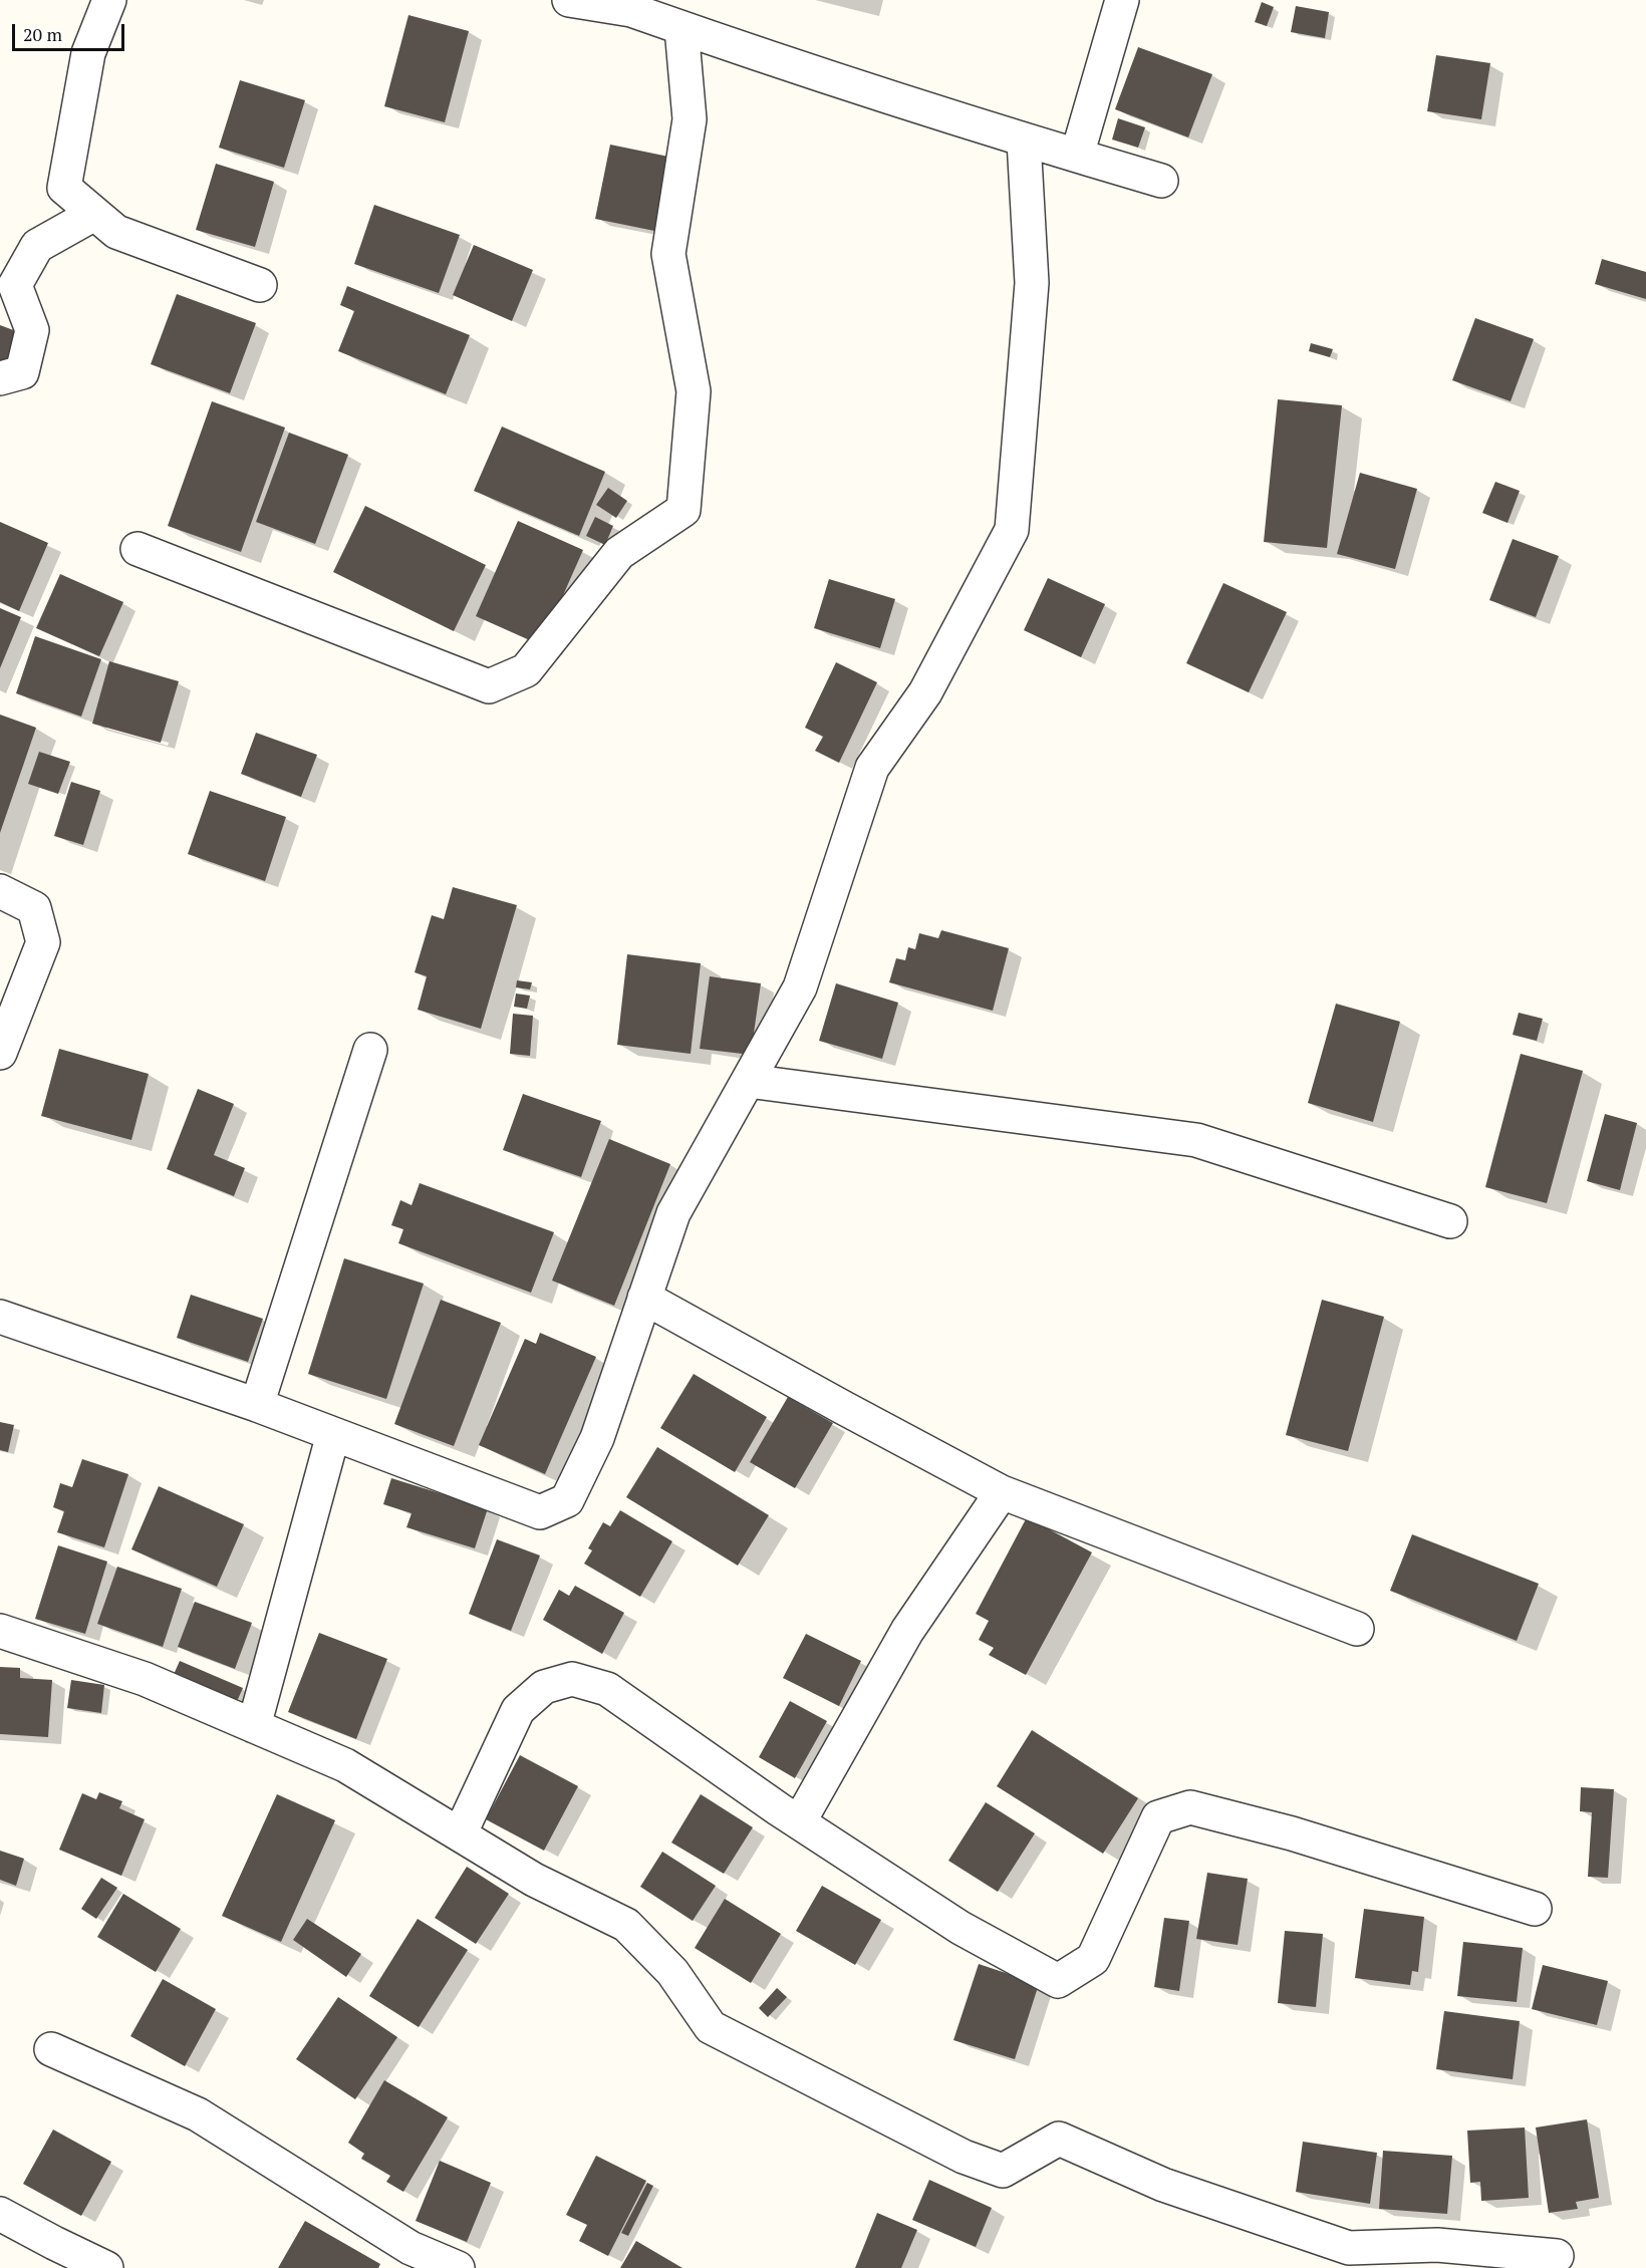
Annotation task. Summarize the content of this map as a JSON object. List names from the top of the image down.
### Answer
{
  "scale_bar": "20 m"
}
